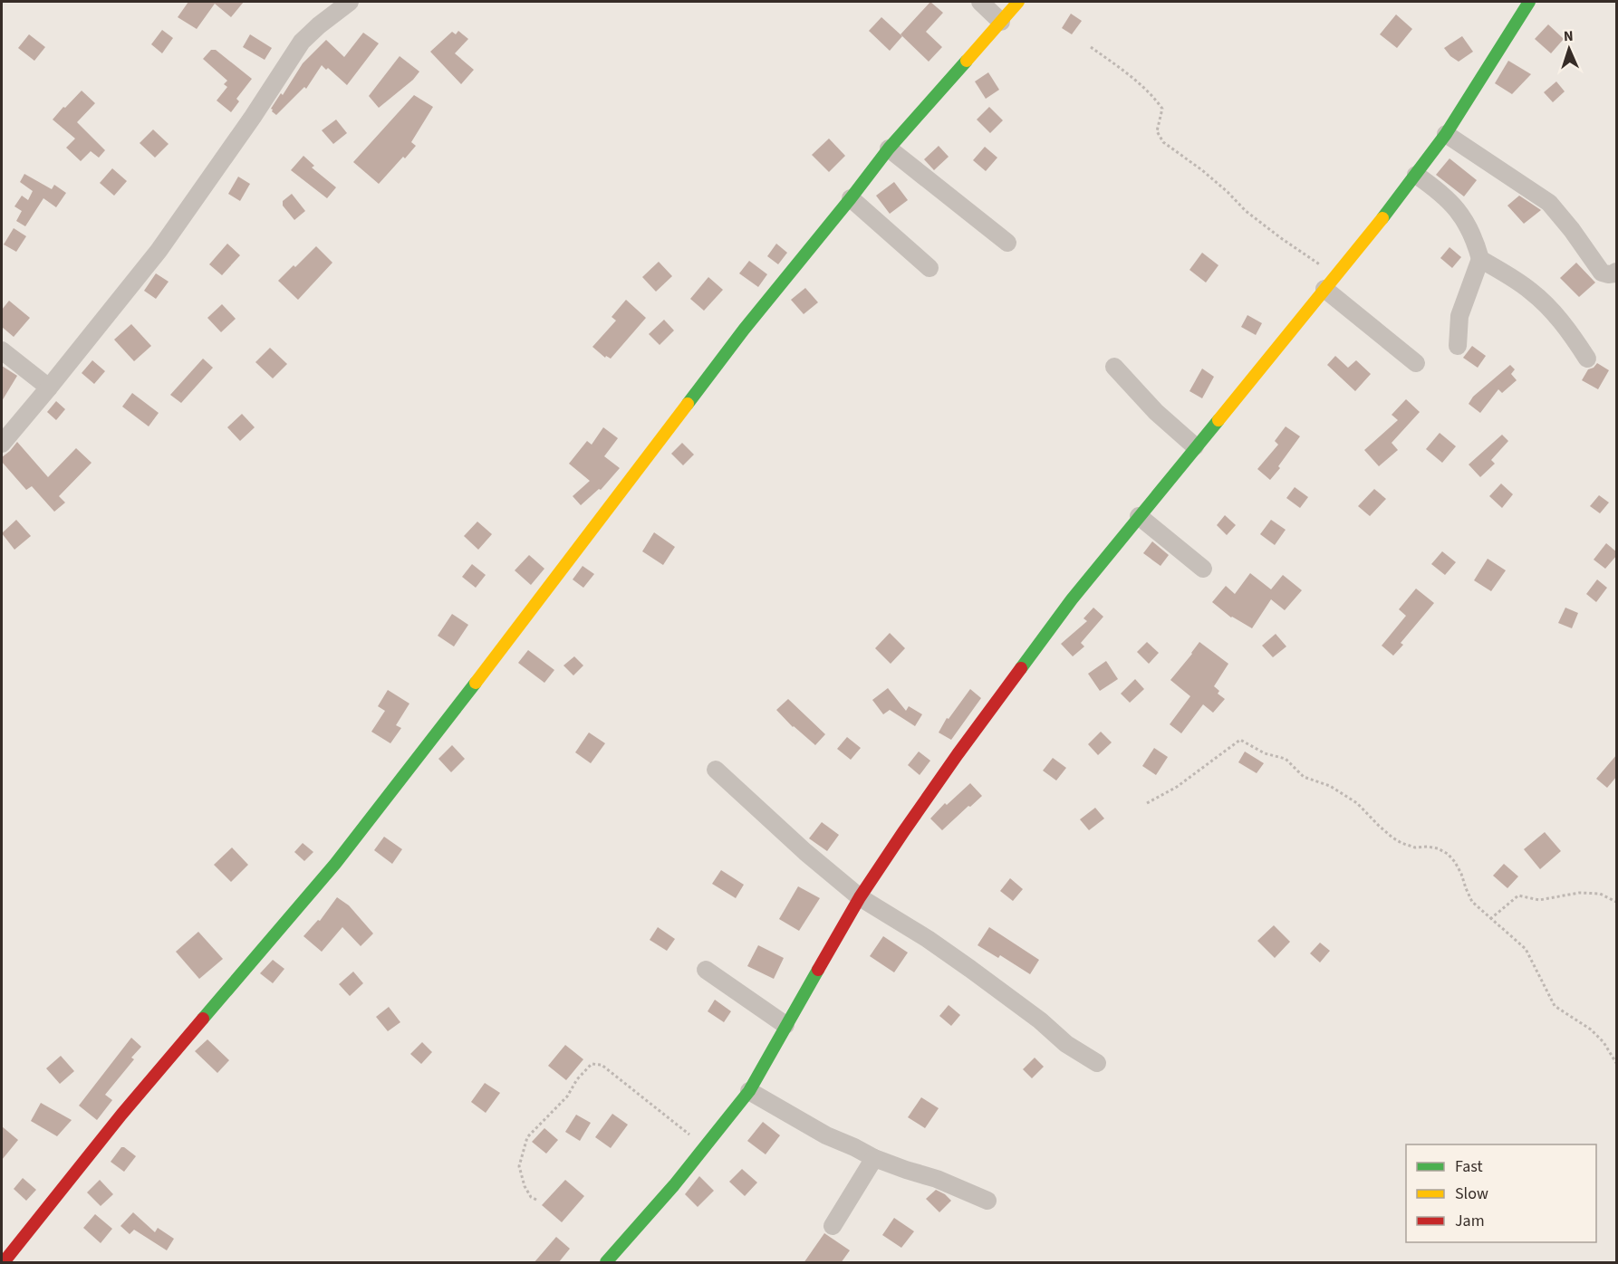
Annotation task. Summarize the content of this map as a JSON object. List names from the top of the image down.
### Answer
{
  "legend": ["Fast", "Slow", "Jam"],
  "north": "top"
}
